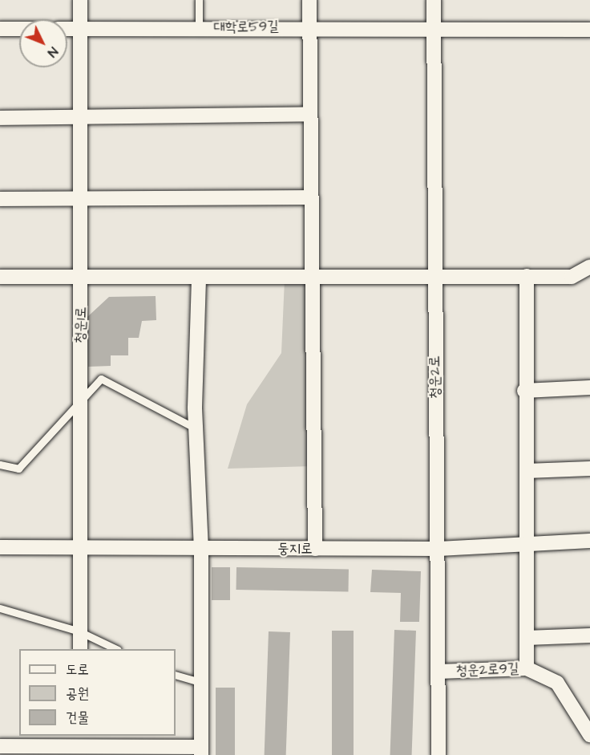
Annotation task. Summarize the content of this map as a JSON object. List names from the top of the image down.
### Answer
{
  "streets": {
    "street": [
      "대학로59길",
      "청운1로",
      "청운2로",
      "둥지로",
      "청운2로9길"
    ]
  },
  "crossings": [
    ["대학로59길", "청운1로"],
    ["대학로59길", "청운2로"],
    ["청운1로", "둥지로"],
    ["청운2로", "둥지로"],
    ["청운2로", "청운2로9길"]
  ],
  "legend": ["도로", "공원", "건물"],
  "north": "bottom right"
}
